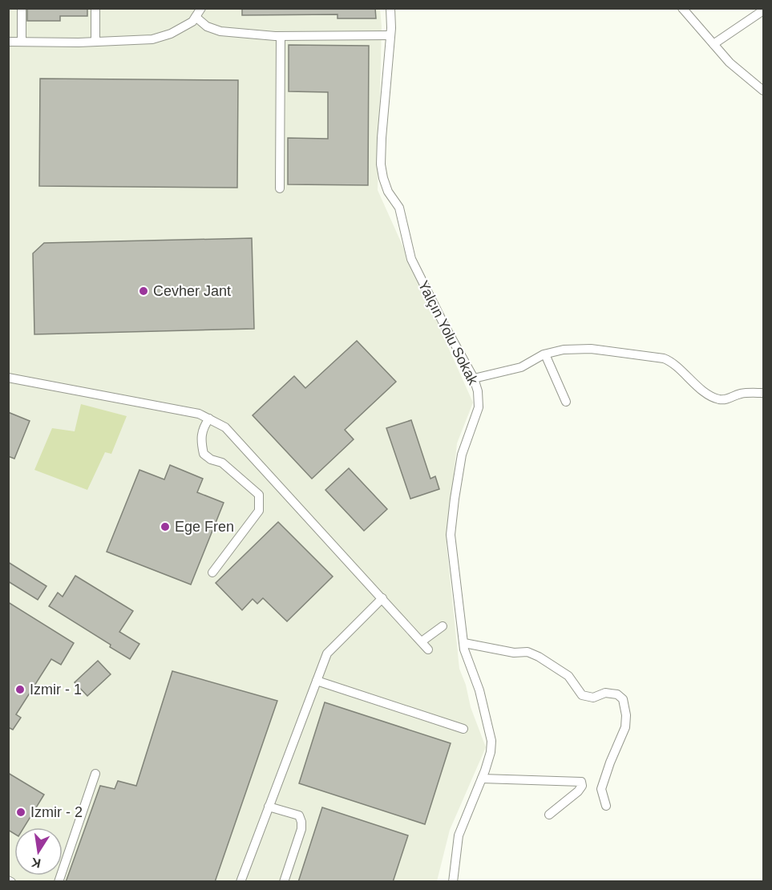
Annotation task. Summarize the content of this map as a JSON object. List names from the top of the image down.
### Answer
{
  "streets": {
    "street": ["Yalçın Yolu Sokak"]
  },
  "places": [
    "Cevher Jant",
    "Ege Fren",
    "Izmir - 1",
    "Izmir - 2"
  ],
  "north": "bottom"
}
